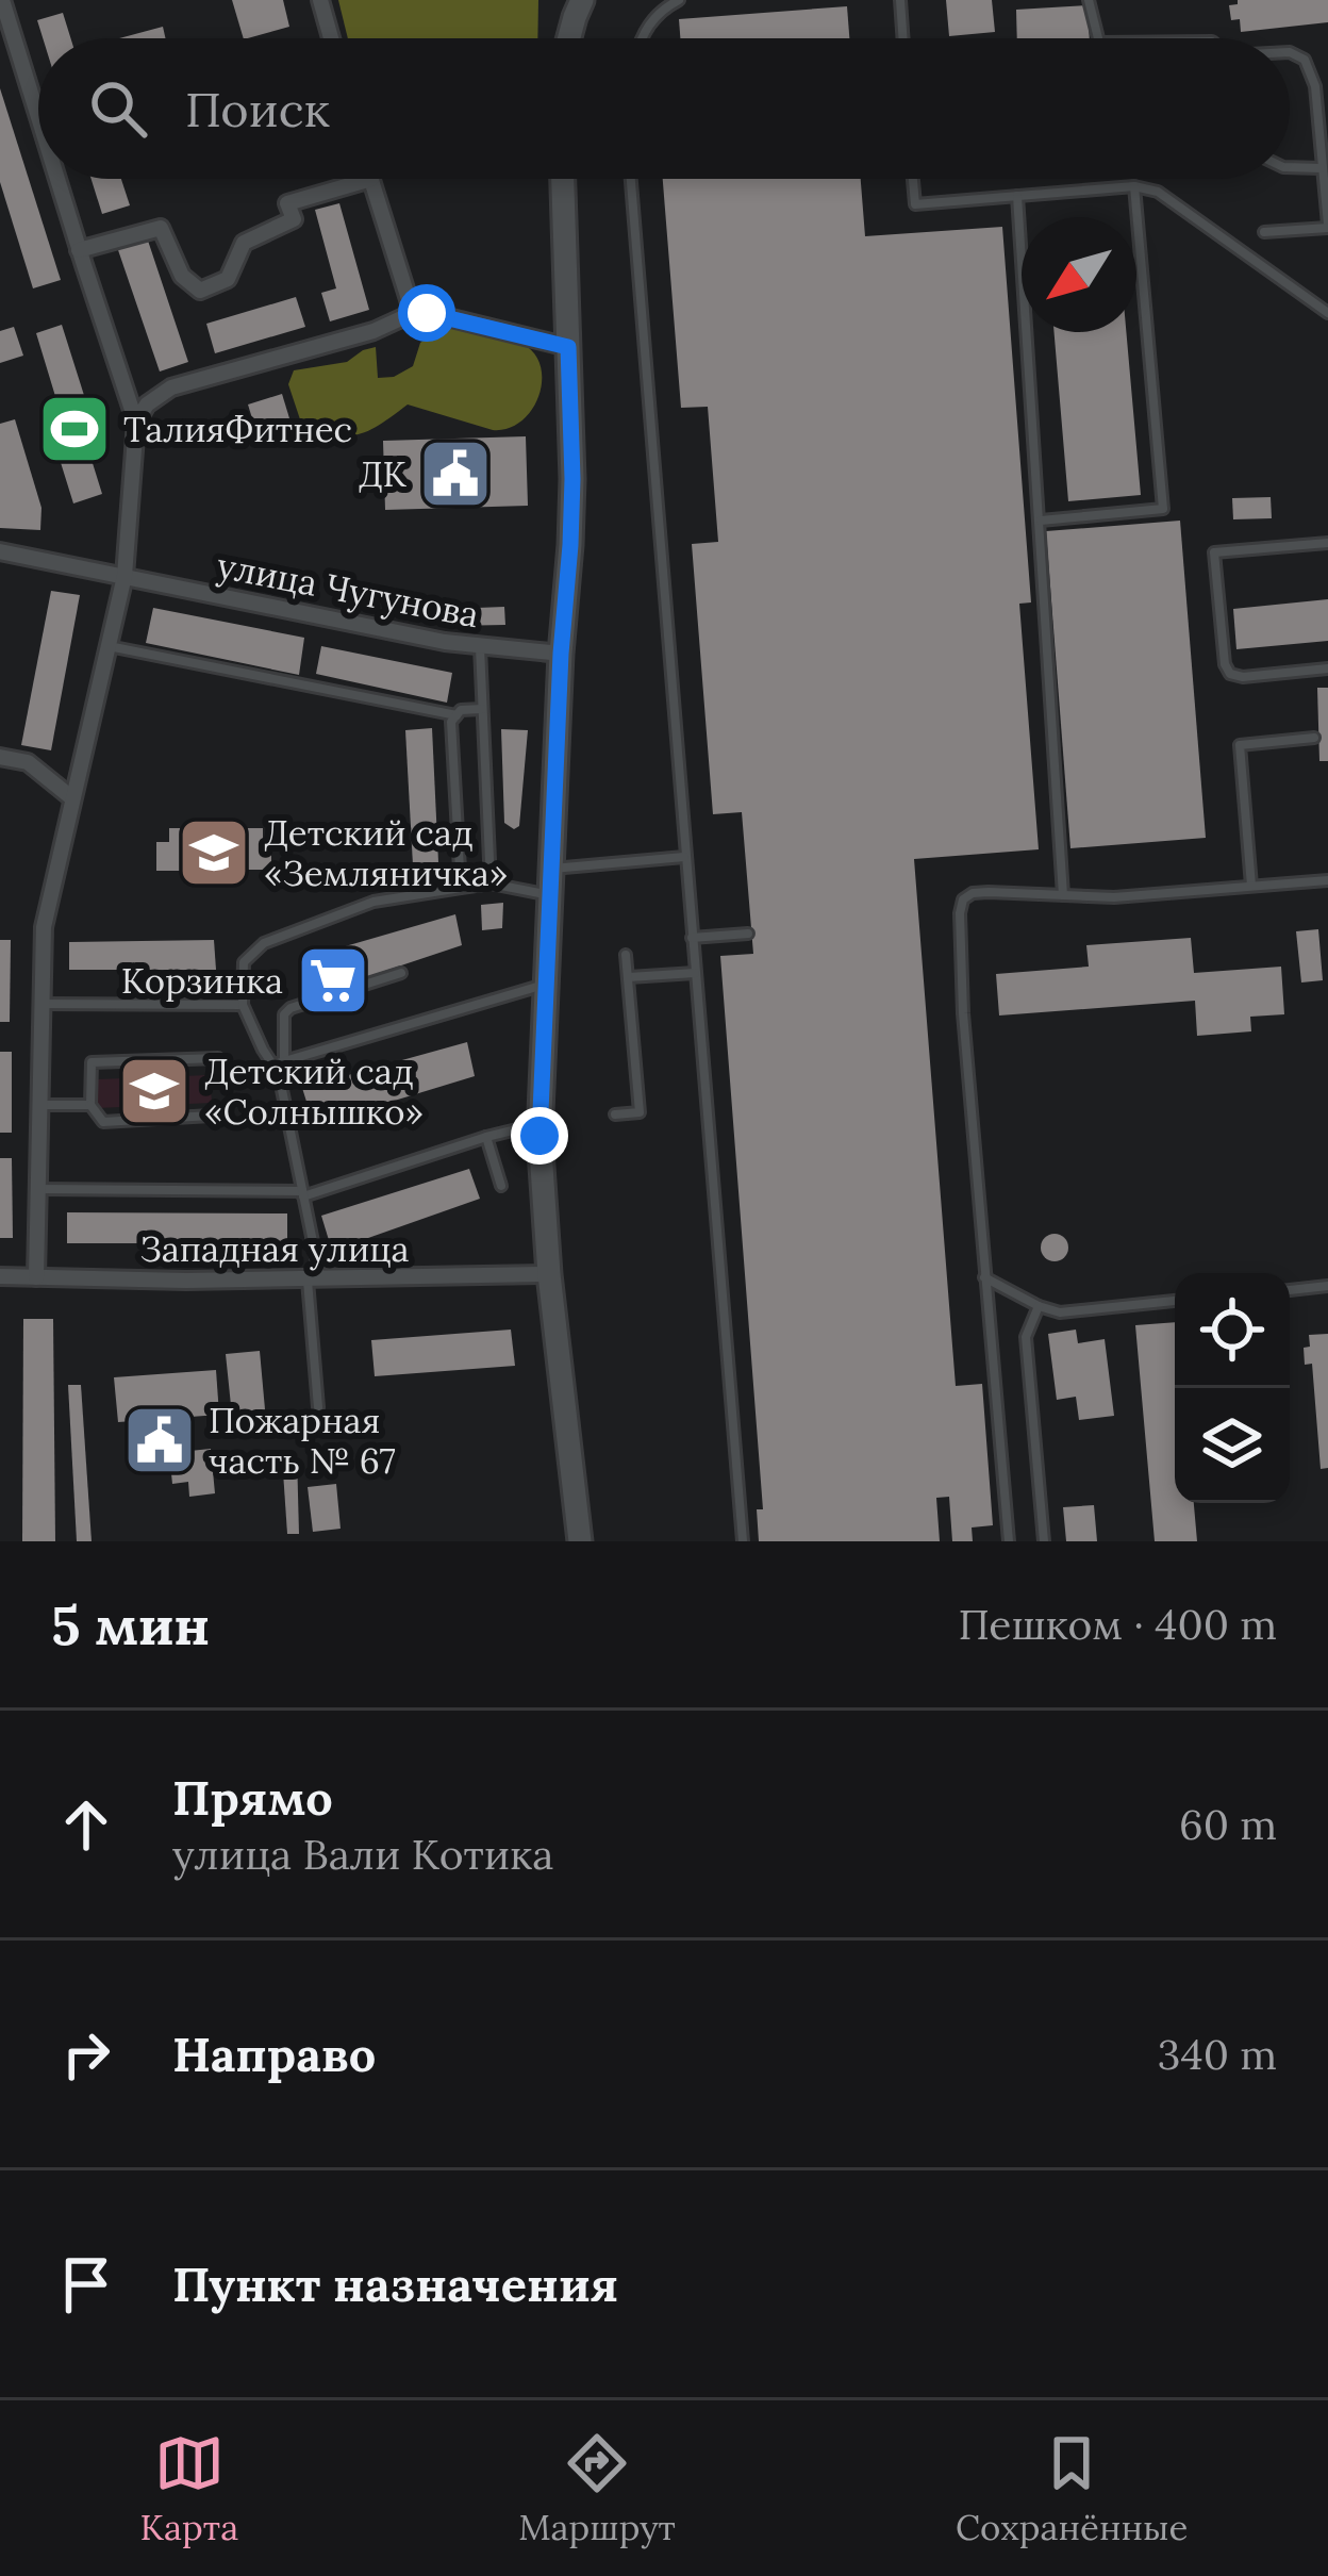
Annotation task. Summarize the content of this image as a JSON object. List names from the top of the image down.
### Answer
{
  "streets": {
    "street": ["улица Чугунова", "Западная улица"]
  },
  "places": {
    "sports": ["ТалияФитнес"],
    "public building": ["ДК", "Пожарная часть № 67"],
    "school or university": ["Детский сад «Земляничка»", "Детский сад «Солнышко»"],
    "supermarket": ["Корзинка"]
  },
  "north": "bottom left",
  "page": {
    "search": "Поиск",
    "heading": ["5 мин", "Пешком · 400 m"],
    "list": [
      ["Прямо", "улица Вали Котика", "60 m"],
      ["Направо", "340 m"],
      "Пункт назначения"
    ],
    "nav": ["Карта", "Маршрут", "Сохранённые"]
  }
}
